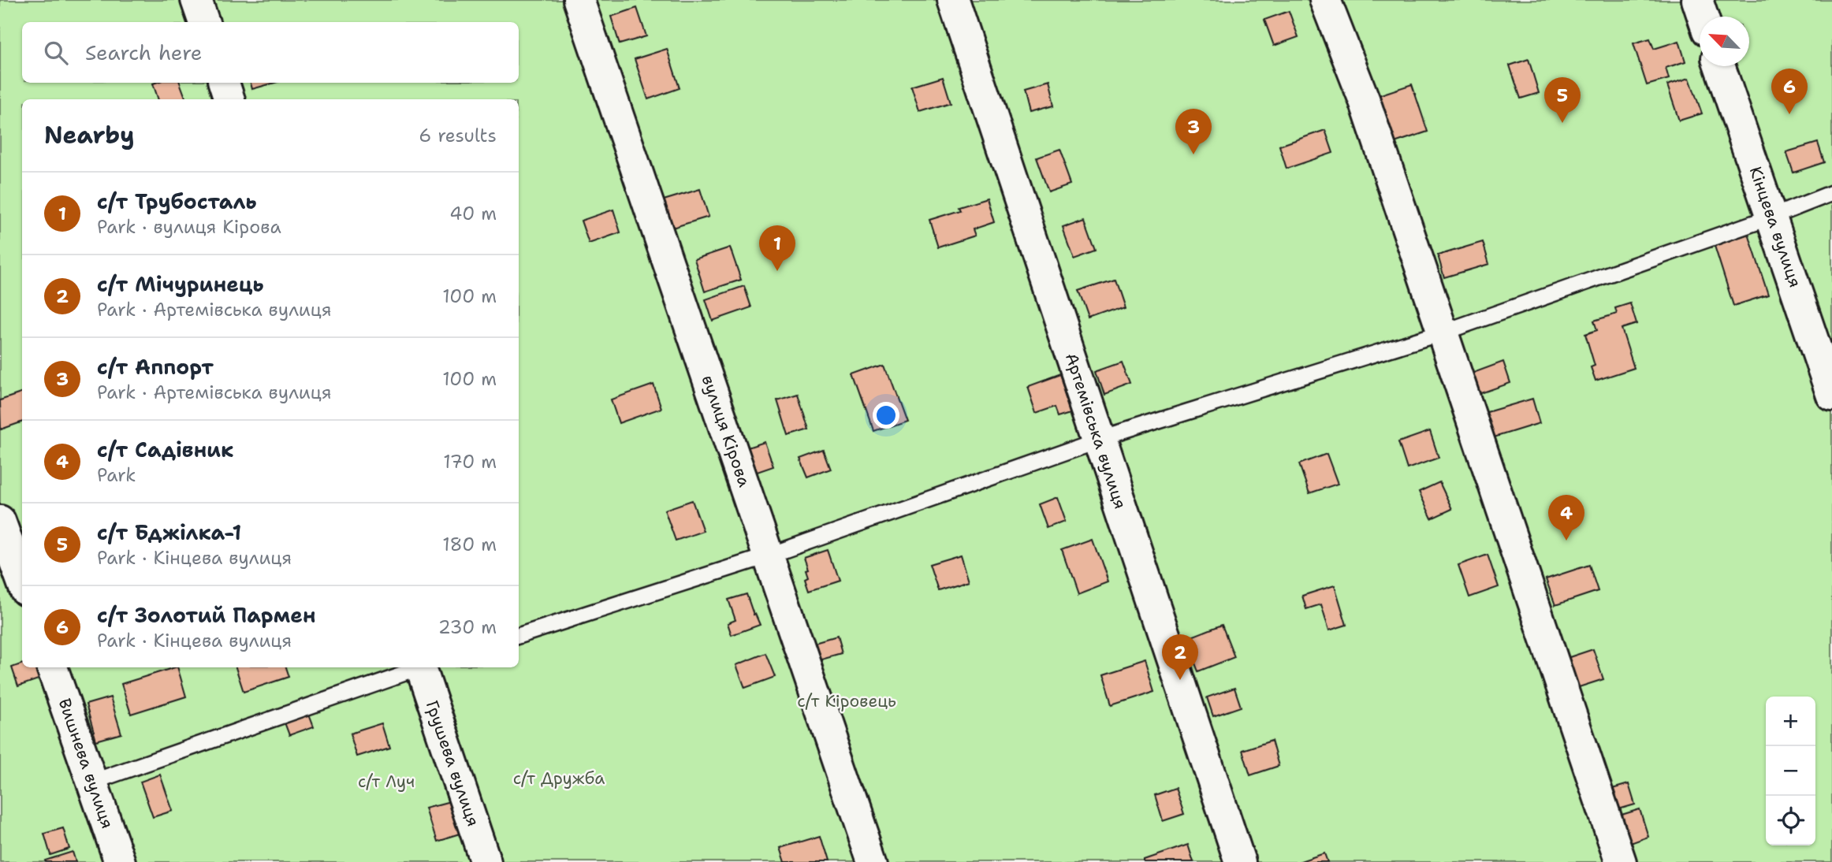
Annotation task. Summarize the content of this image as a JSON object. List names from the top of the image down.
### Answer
{
  "streets": {
    "street": [
      "Кінцева вулиця",
      "вулиця Кірова",
      "Артемівська вулиця",
      "Вишнева вулиця",
      "Грушева вулиця"
    ]
  },
  "parks": ["с/т Кіровець", "с/т Дружба", "с/т Луч"],
  "north": "top left",
  "page": {
    "search": "Search here",
    "pins": [
      "6",
      "5",
      "3",
      "1",
      "4",
      "2"
    ],
    "heading": ["Nearby", "6 results"],
    "list": [
      {
        "mark": "1",
        "name": "с/т Трубосталь",
        "note": "Park · вулиця Кірова",
        "value": "40 m"
      },
      {
        "mark": "2",
        "name": "с/т Мічуринець",
        "note": "Park · Артемівська вулиця",
        "value": "100 m"
      },
      {
        "mark": "3",
        "name": "с/т Аппорт",
        "note": "Park · Артемівська вулиця",
        "value": "100 m"
      },
      {
        "mark": "4",
        "name": "с/т Садівник",
        "note": "Park",
        "value": "170 m"
      },
      {
        "mark": "5",
        "name": "с/т Бджілка-1",
        "note": "Park · Кінцева вулиця",
        "value": "180 m"
      },
      {
        "mark": "6",
        "name": "с/т Золотий Пармен",
        "note": "Park · Кінцева вулиця",
        "value": "230 m"
      }
    ],
    "map_buttons": ["+", "−"]
  }
}
